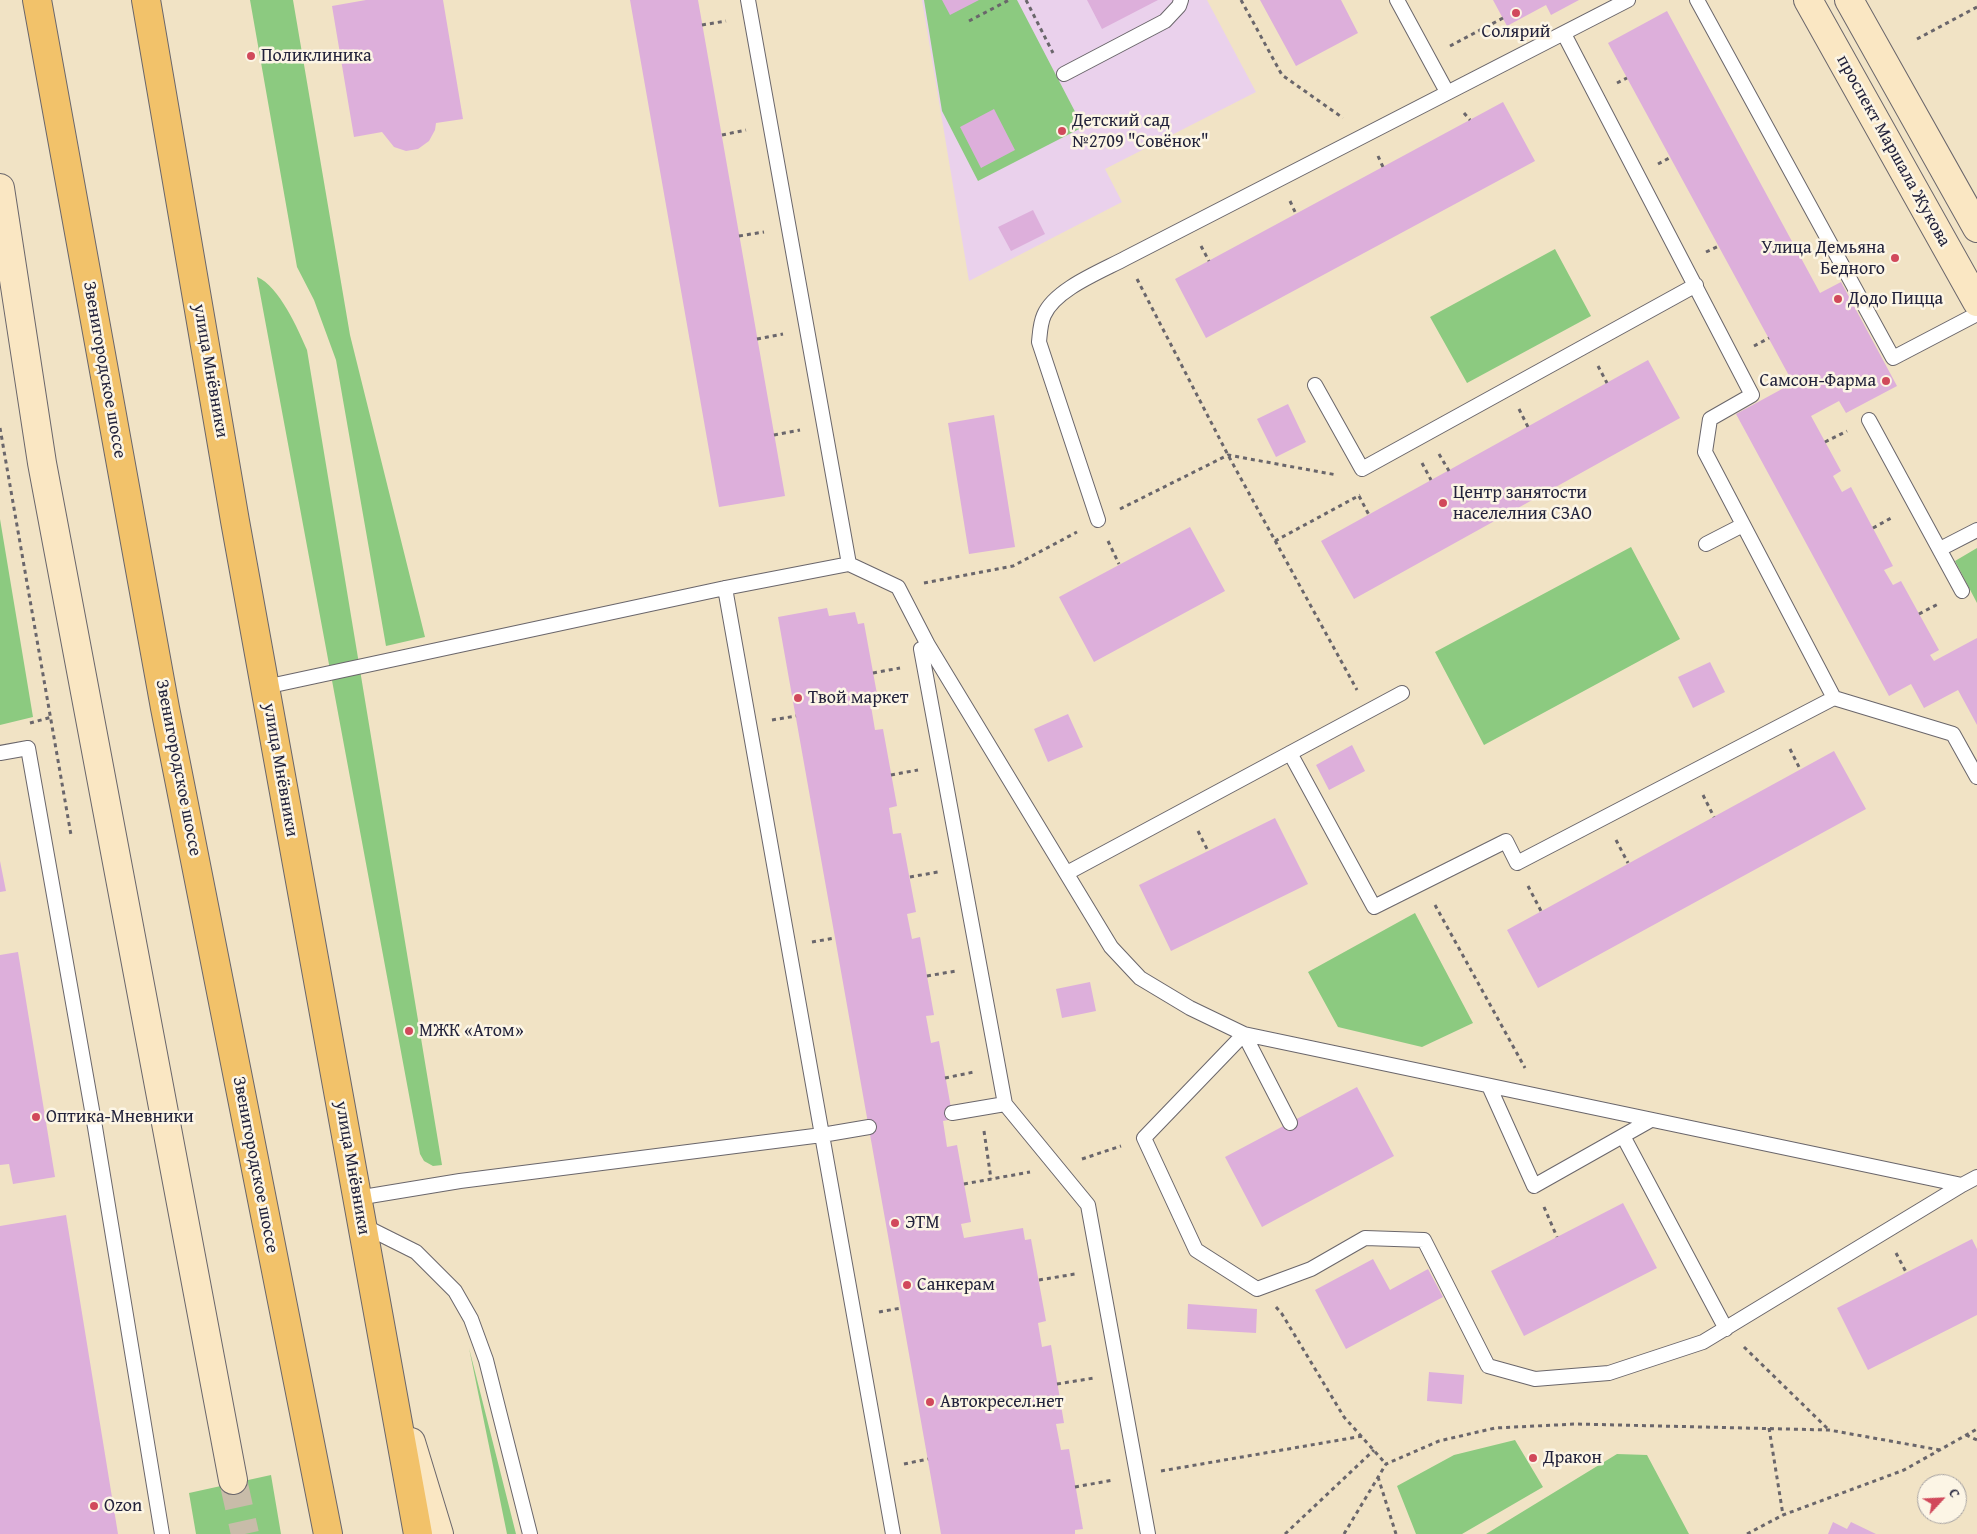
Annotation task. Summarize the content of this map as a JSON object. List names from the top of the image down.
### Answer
{
  "streets": {
    "main road": ["проспект Маршала Жукова", "Звенигородское шоссе", "улица Мнёвники"]
  },
  "places": [
    "Солярий",
    "Поликлиника",
    "Детский сад №2709 \"Совёнок\"",
    "Улица Демьяна Бедного",
    "Додо Пицца",
    "Самсон-Фарма",
    "Центр занятости населелния СЗАО",
    "Твой маркет",
    "МЖК «Атом»",
    "Оптика-Мневники",
    "ЭТМ",
    "Санкерам",
    "Автокресел.нет",
    "Дракон",
    "Ozon"
  ],
  "north": "top right"
}
